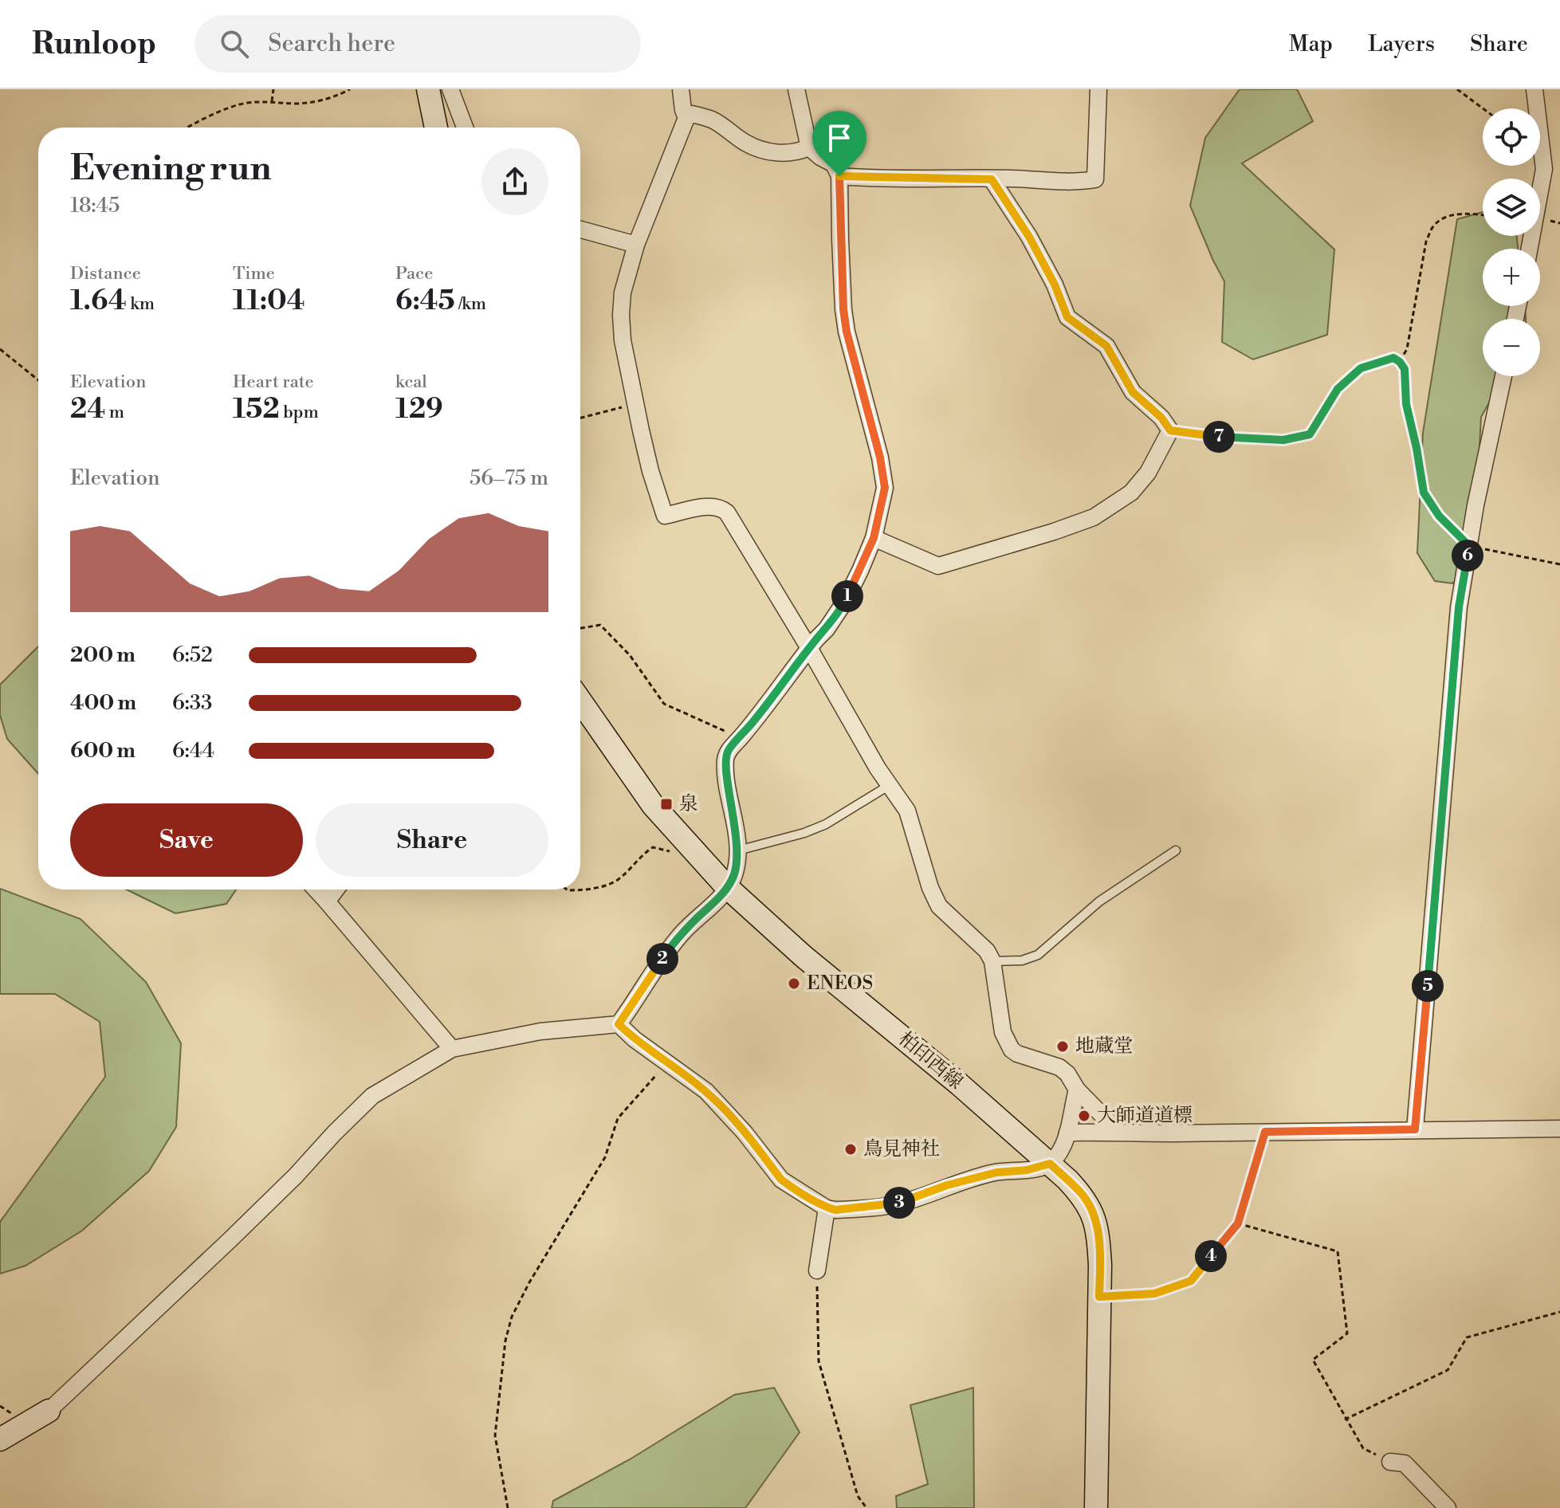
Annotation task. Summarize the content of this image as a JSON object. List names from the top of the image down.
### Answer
{
  "streets": {
    "main road": ["柏印西線"]
  },
  "places": {
    "transit": ["泉"],
    "other": [
      "ENEOS",
      "地蔵堂",
      "大師道道標",
      "鳥見神社"
    ]
  },
  "page": {
    "header": "Runloop",
    "search": "Search here",
    "nav": ["Map", "Layers", "Share"],
    "map_buttons": ["+", "−"],
    "heading": ["Evening run", "18:45"],
    "stats": [
      ["Distance", "1.64 km"],
      ["Time", "11:04"],
      ["Pace", "6:45 /km"],
      ["Elevation", "24 m"],
      ["Heart rate", "152 bpm"],
      ["kcal", "129"]
    ],
    "pins": [
      "7",
      "6",
      "1",
      "2",
      "5",
      "3",
      "4"
    ],
    "chart": ["Elevation", "56–75 m"],
    "list": [
      {
        "name": "200 m",
        "note": "6:52"
      },
      {
        "name": "400 m",
        "note": "6:33"
      },
      {
        "name": "600 m",
        "note": "6:44"
      }
    ],
    "buttons": ["Save", "Share"]
  }
}
